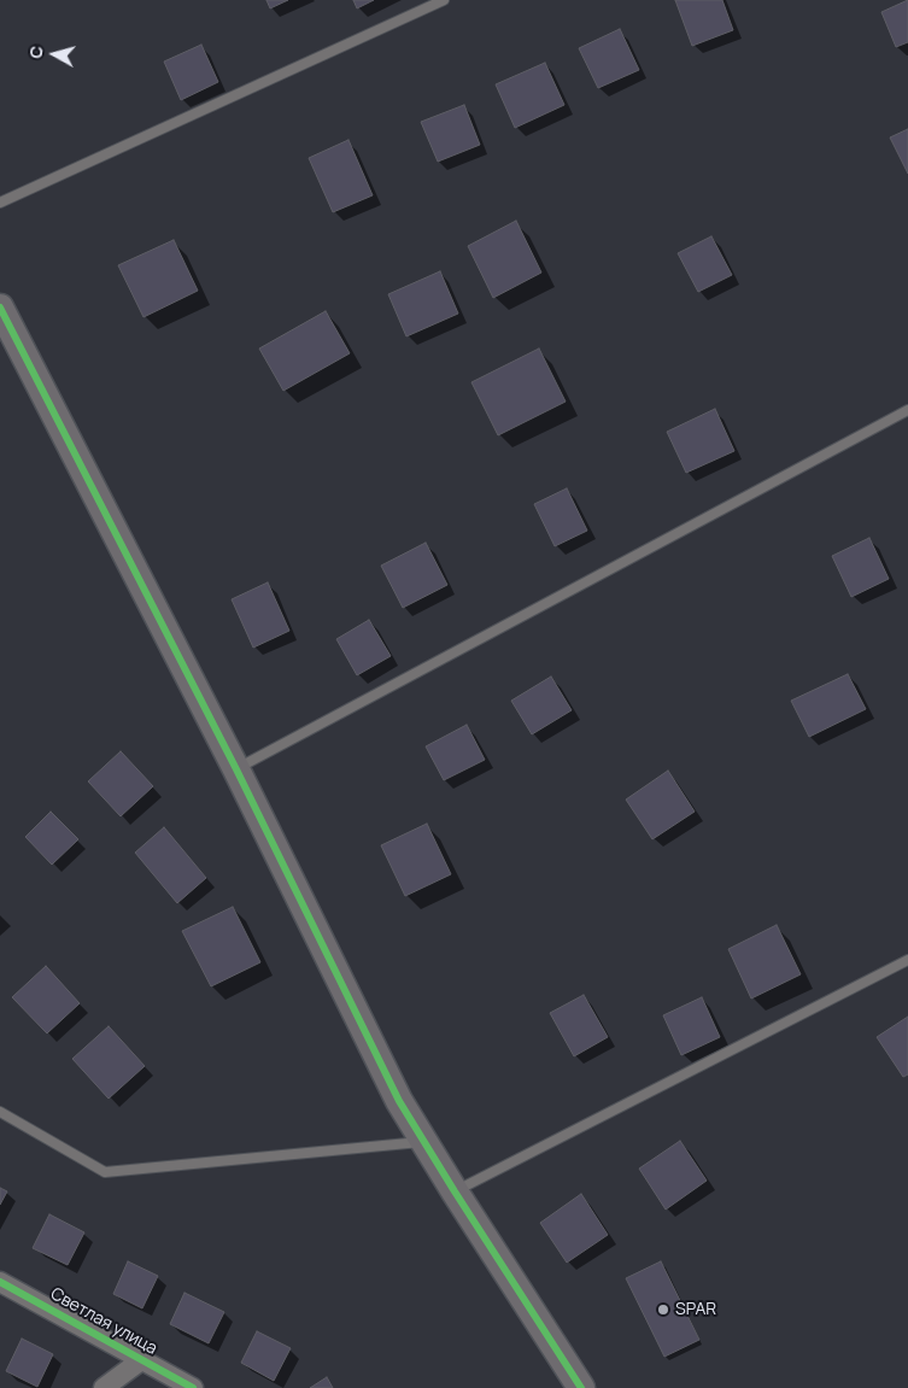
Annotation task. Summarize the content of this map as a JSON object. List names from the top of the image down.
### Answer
{
  "streets": {
    "street": ["Светлая улица"]
  },
  "places": ["SPAR"],
  "north": "left"
}
